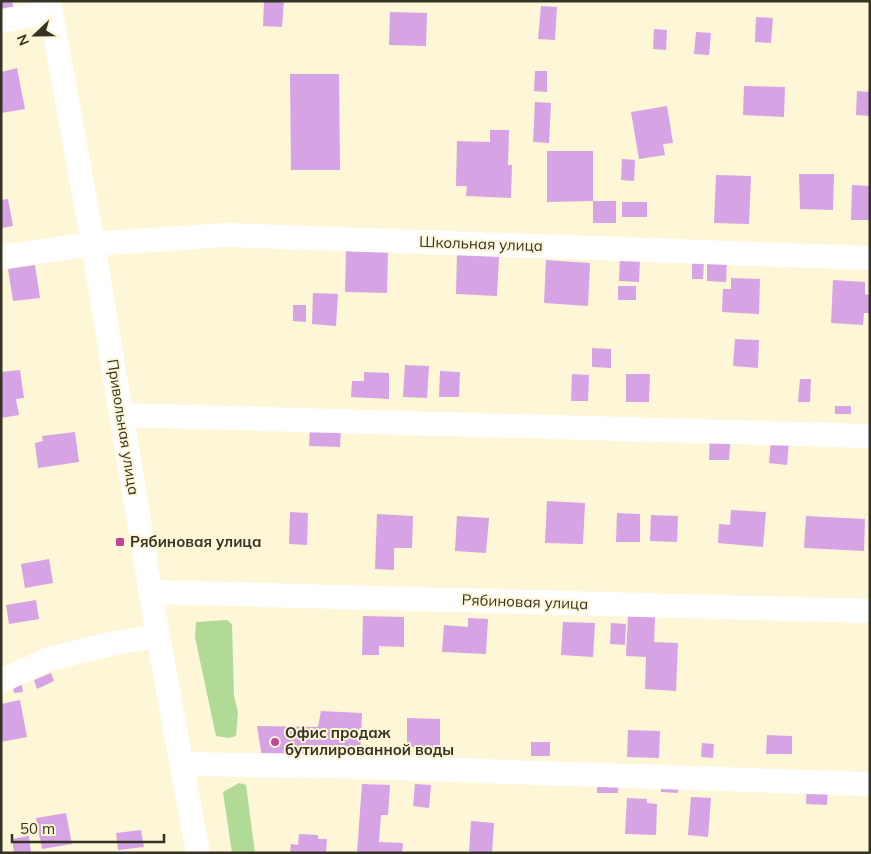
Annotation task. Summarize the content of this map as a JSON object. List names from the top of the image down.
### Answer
{
  "streets": {
    "street": ["Школьная улица", "Привольная улица", "Рябиновая улица"]
  },
  "crossings": [
    ["Школьная улица", "Привольная улица"],
    ["Привольная улица", "Рябиновая улица"]
  ],
  "places": {
    "transit": ["Рябиновая улица"],
    "other": ["Офис продаж бутилированной воды"]
  },
  "scale_bar": "50 m",
  "north": "left"
}
